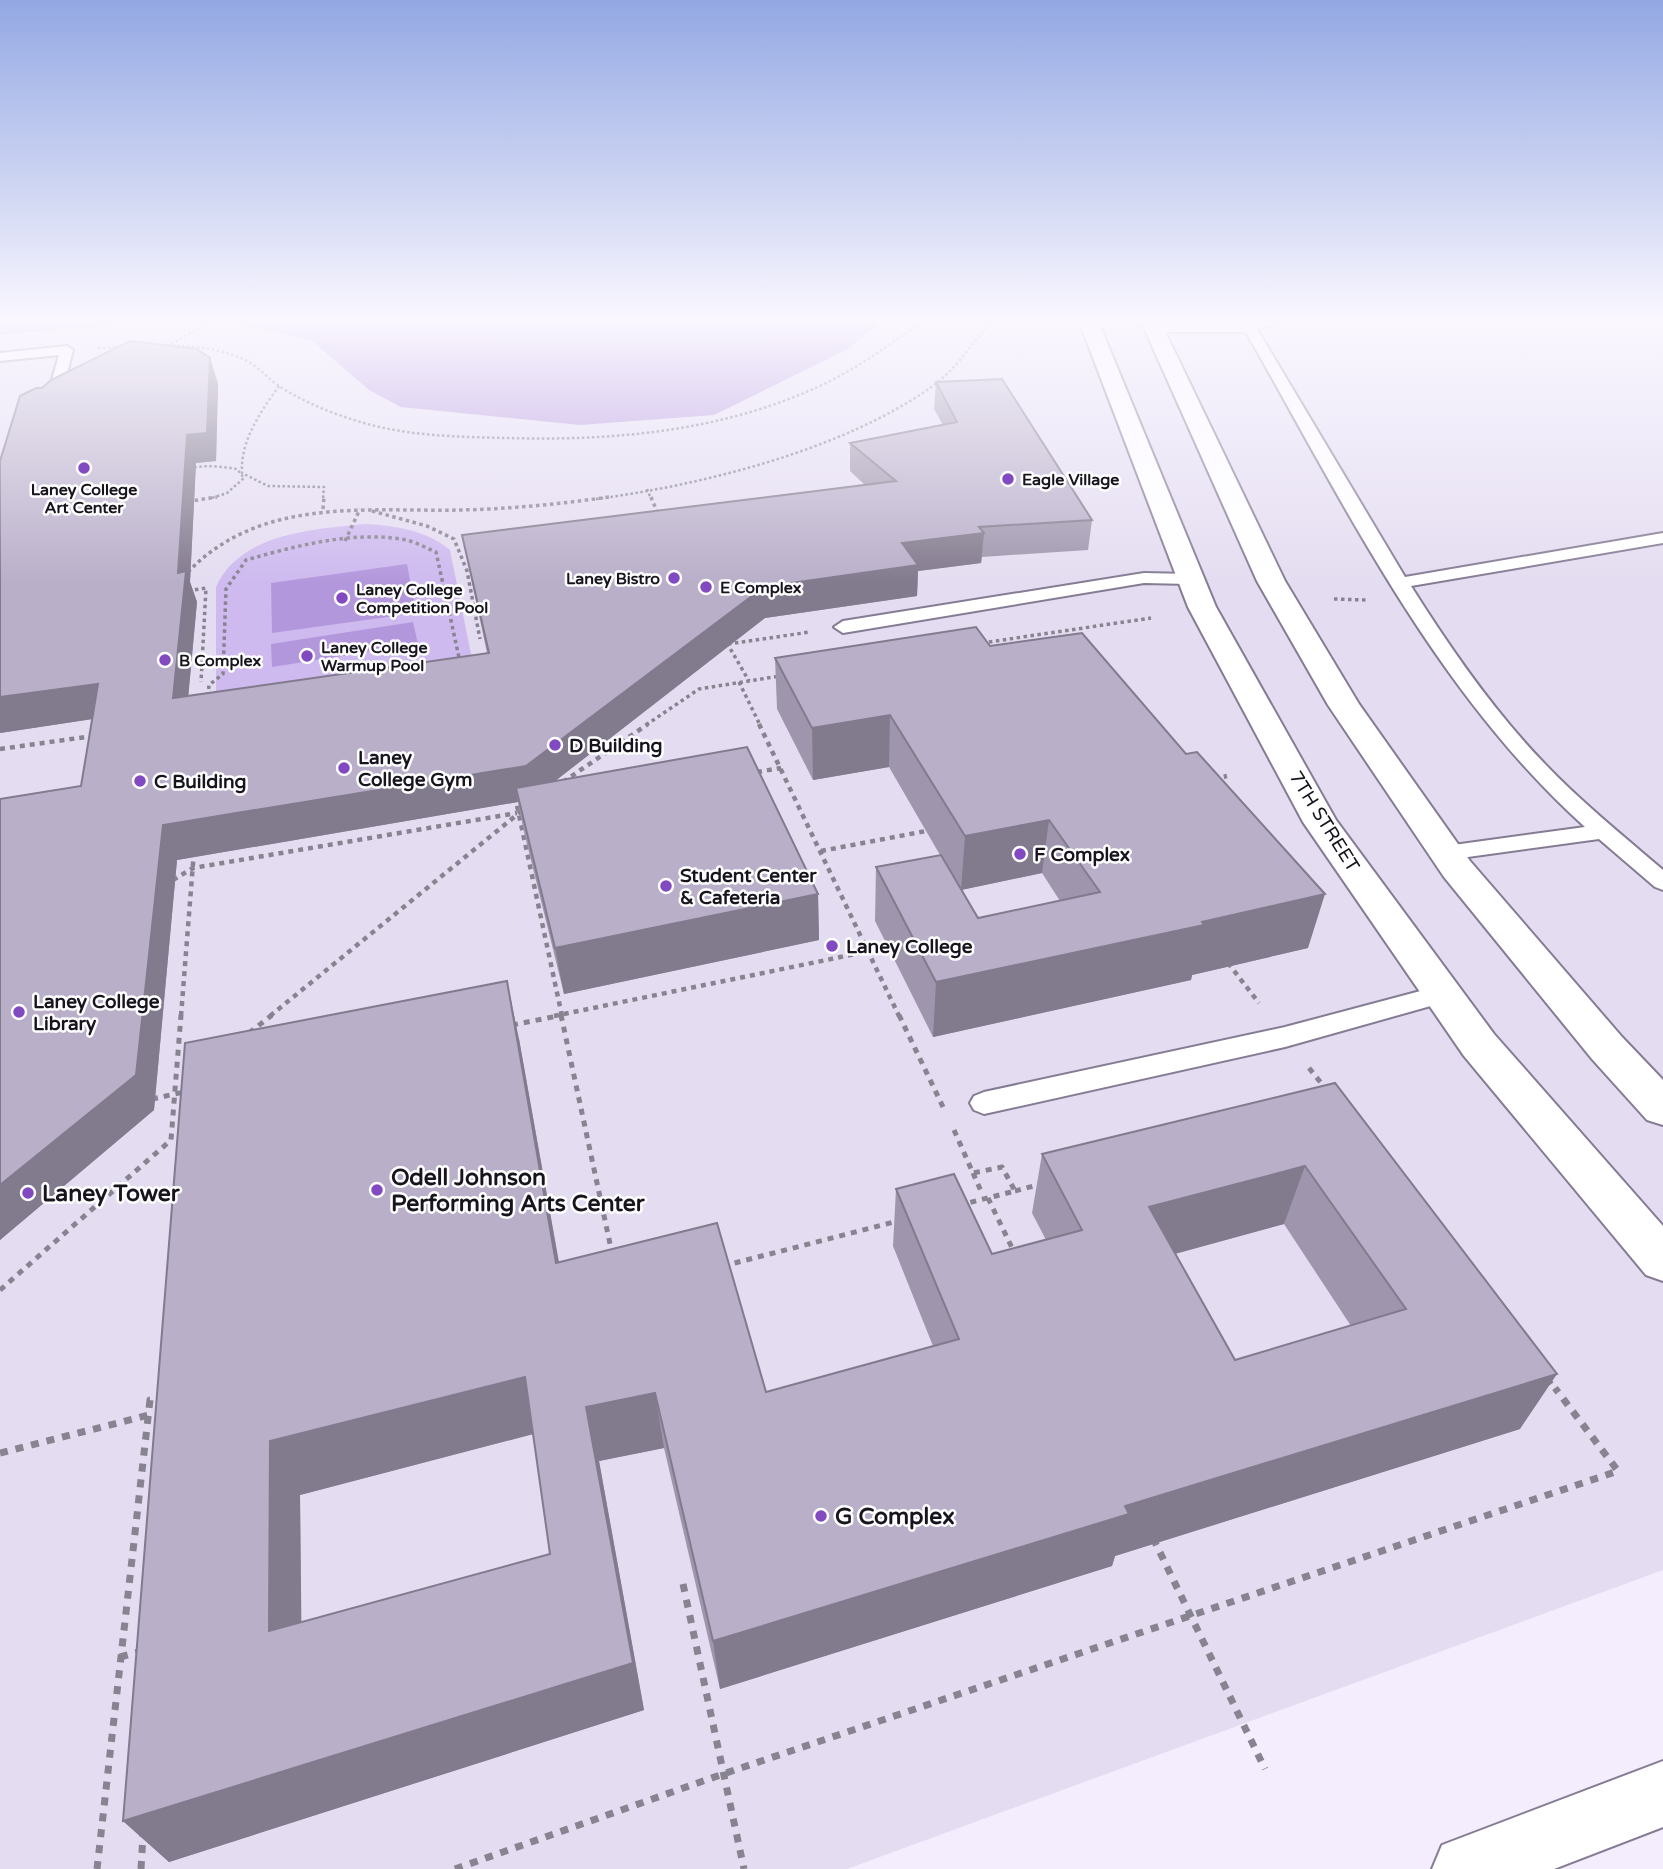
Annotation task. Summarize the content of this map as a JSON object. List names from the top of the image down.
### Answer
{
  "streets": {
    "main road": ["7TH STREET"]
  },
  "places": [
    "Laney College Art Center",
    "Eagle Village",
    "Laney Bistro",
    "E Complex",
    "Laney College Competition Pool",
    "Laney College Warmup Pool",
    "B Complex",
    "D Building",
    "Laney College Gym",
    "C Building",
    "F Complex",
    "Student Center & Cafeteria",
    "Laney College",
    "Laney College Library",
    "Odell Johnson Performing Arts Center",
    "Laney Tower",
    "G Complex"
  ]
}
